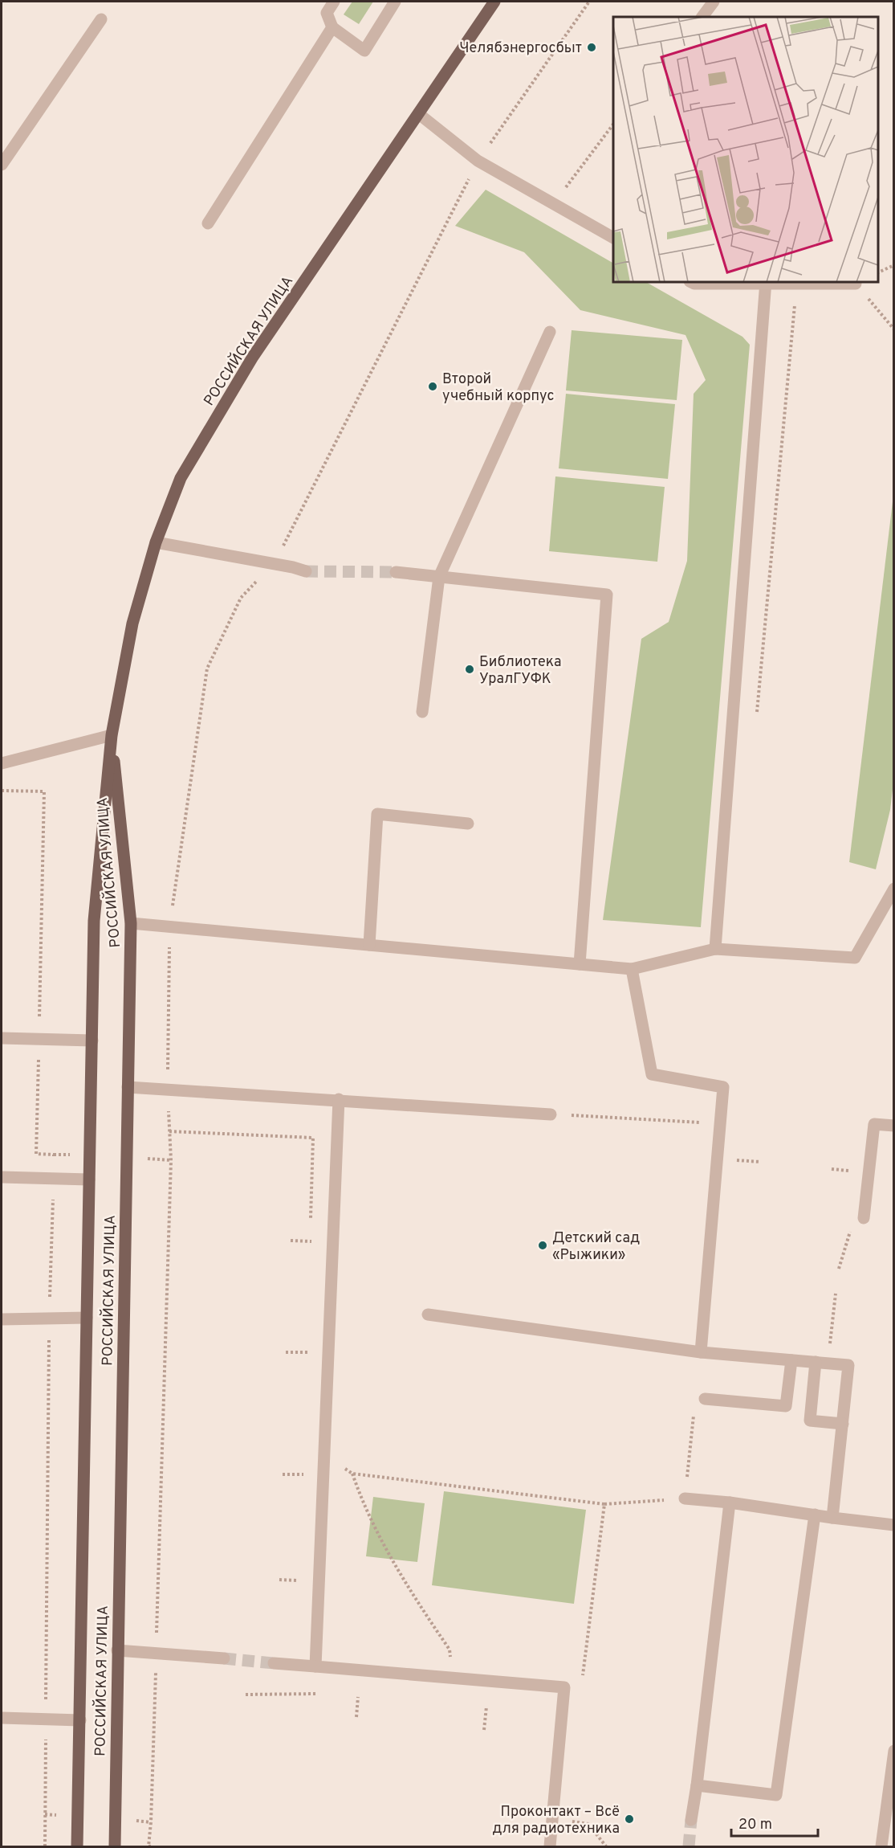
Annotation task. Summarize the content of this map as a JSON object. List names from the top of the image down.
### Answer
{
  "streets": {
    "main road": ["РОССИЙСКАЯ УЛИЦА"]
  },
  "places": [
    "Челябэнергосбыт",
    "Второй учебный корпус",
    "Библиотека УралГУФК",
    "Детский сад «Рыжики»",
    "Проконтакт – Всё для радиотехника"
  ],
  "scale_bar": "20 m"
}
